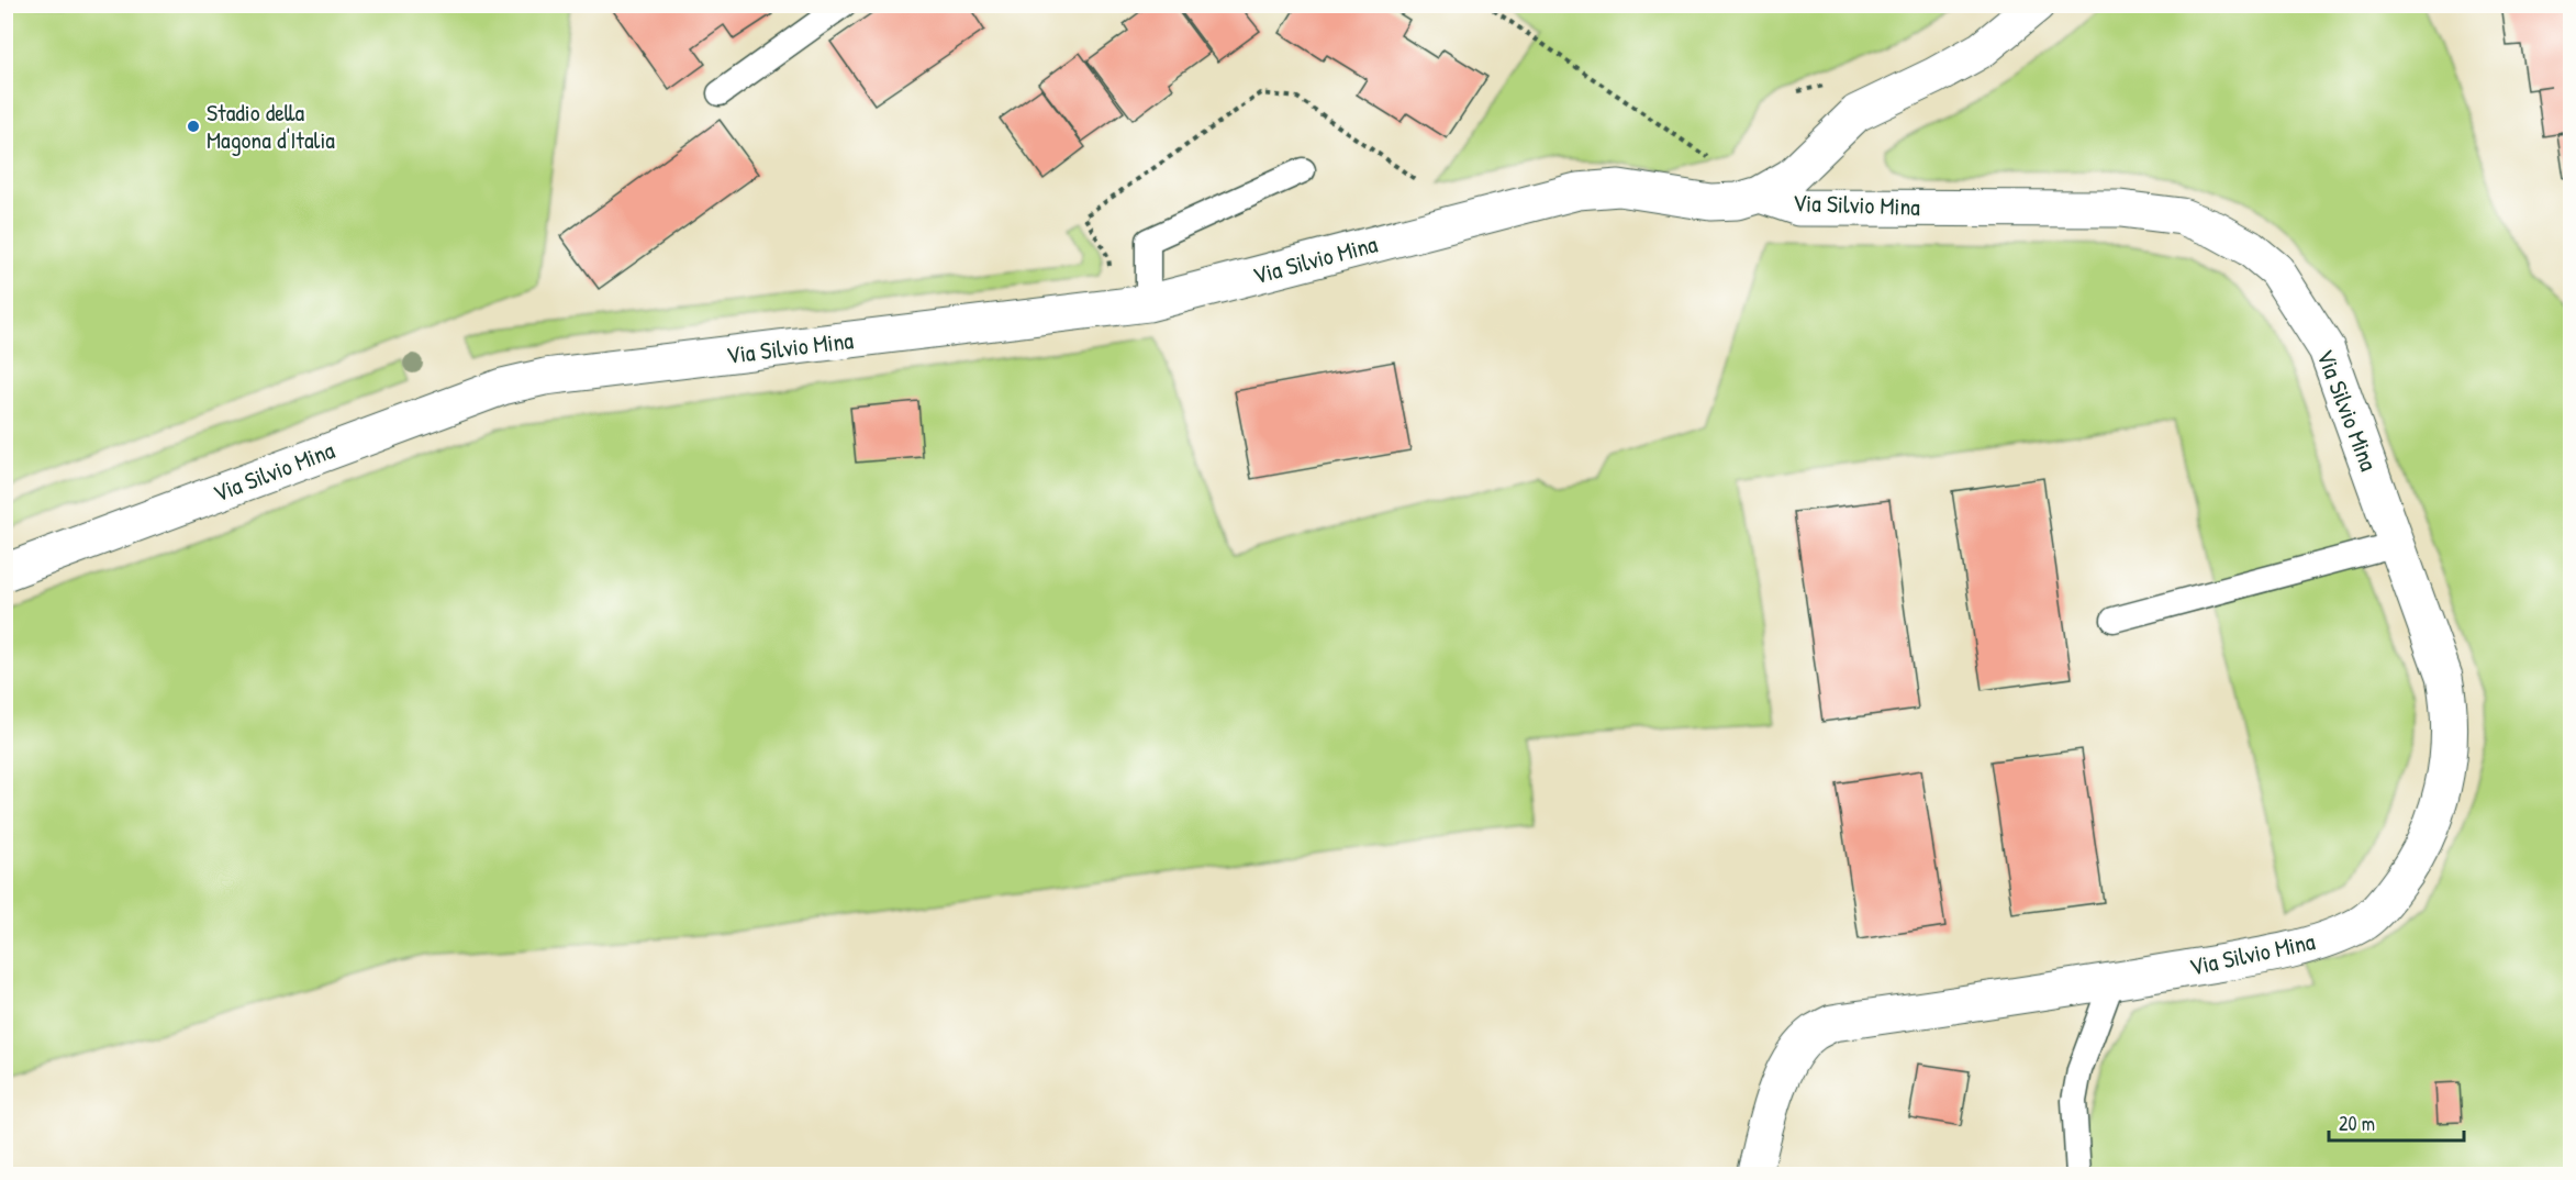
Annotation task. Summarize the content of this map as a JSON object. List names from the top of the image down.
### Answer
{
  "streets": {
    "street": ["Via Silvio Mina"]
  },
  "places": ["Stadio della Magona d'Italia"],
  "scale_bar": "20 m"
}
